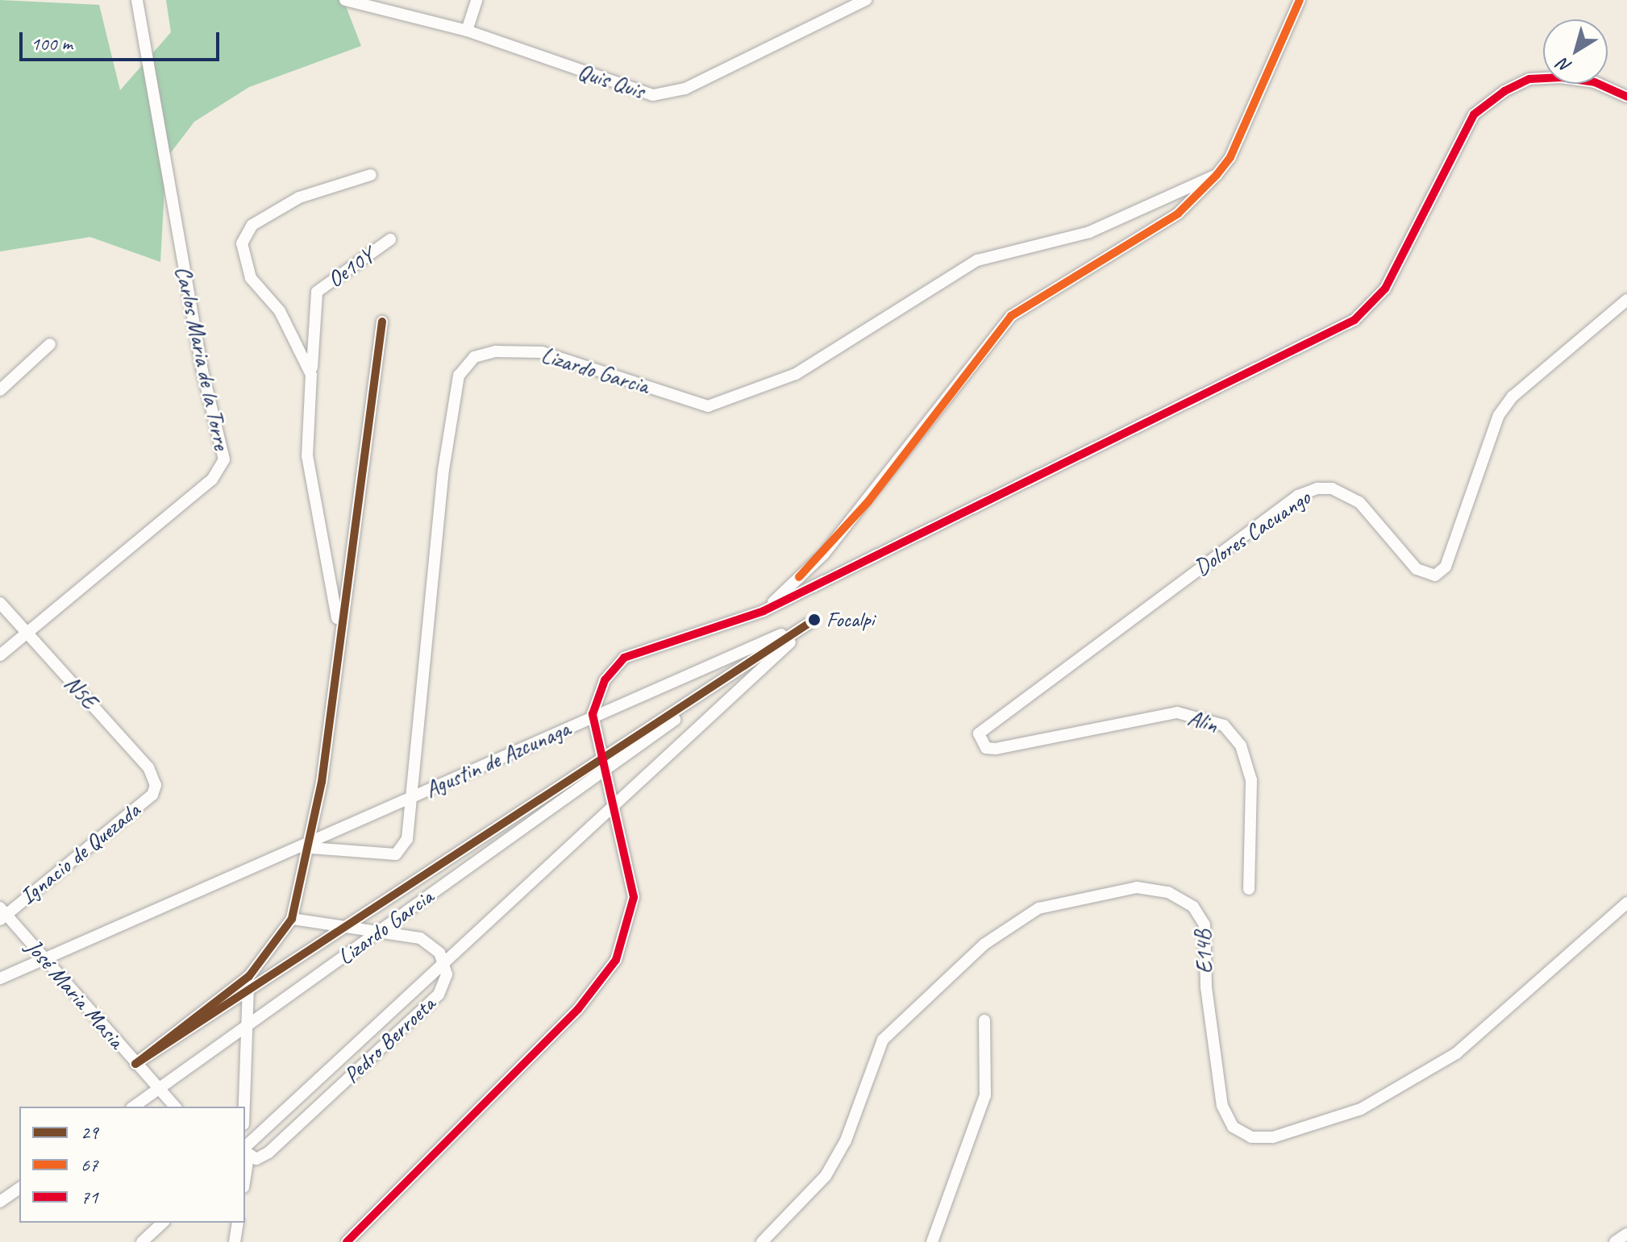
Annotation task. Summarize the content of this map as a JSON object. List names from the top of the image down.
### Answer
{
  "streets": {
    "street": [
      "Quis Quis",
      "Oe10Y",
      "Carlos Maria de la Torre",
      "Lizardo Garcia",
      "Dolores Cacuango",
      "N5E",
      "Alin",
      "Agustin de Azcunaga",
      "Ignacio de Quezada",
      "E14B",
      "José Maria Masia",
      "Pedro Berroeta"
    ]
  },
  "crossings": [
    ["Carlos Maria de la Torre", "N5E"],
    ["Lizardo Garcia", "Agustin de Azcunaga"],
    ["Lizardo Garcia", "José Maria Masia"],
    ["Dolores Cacuango", "Alin"],
    ["N5E", "Ignacio de Quezada"],
    ["Agustin de Azcunaga", "José Maria Masia"],
    ["Ignacio de Quezada", "José Maria Masia"]
  ],
  "places": ["Focalpi"],
  "lines": ["transit line 67", "transit line 71", "transit line 29"],
  "legend": ["29", "67", "71"],
  "scale_bar": "100 m",
  "north": "bottom left"
}
